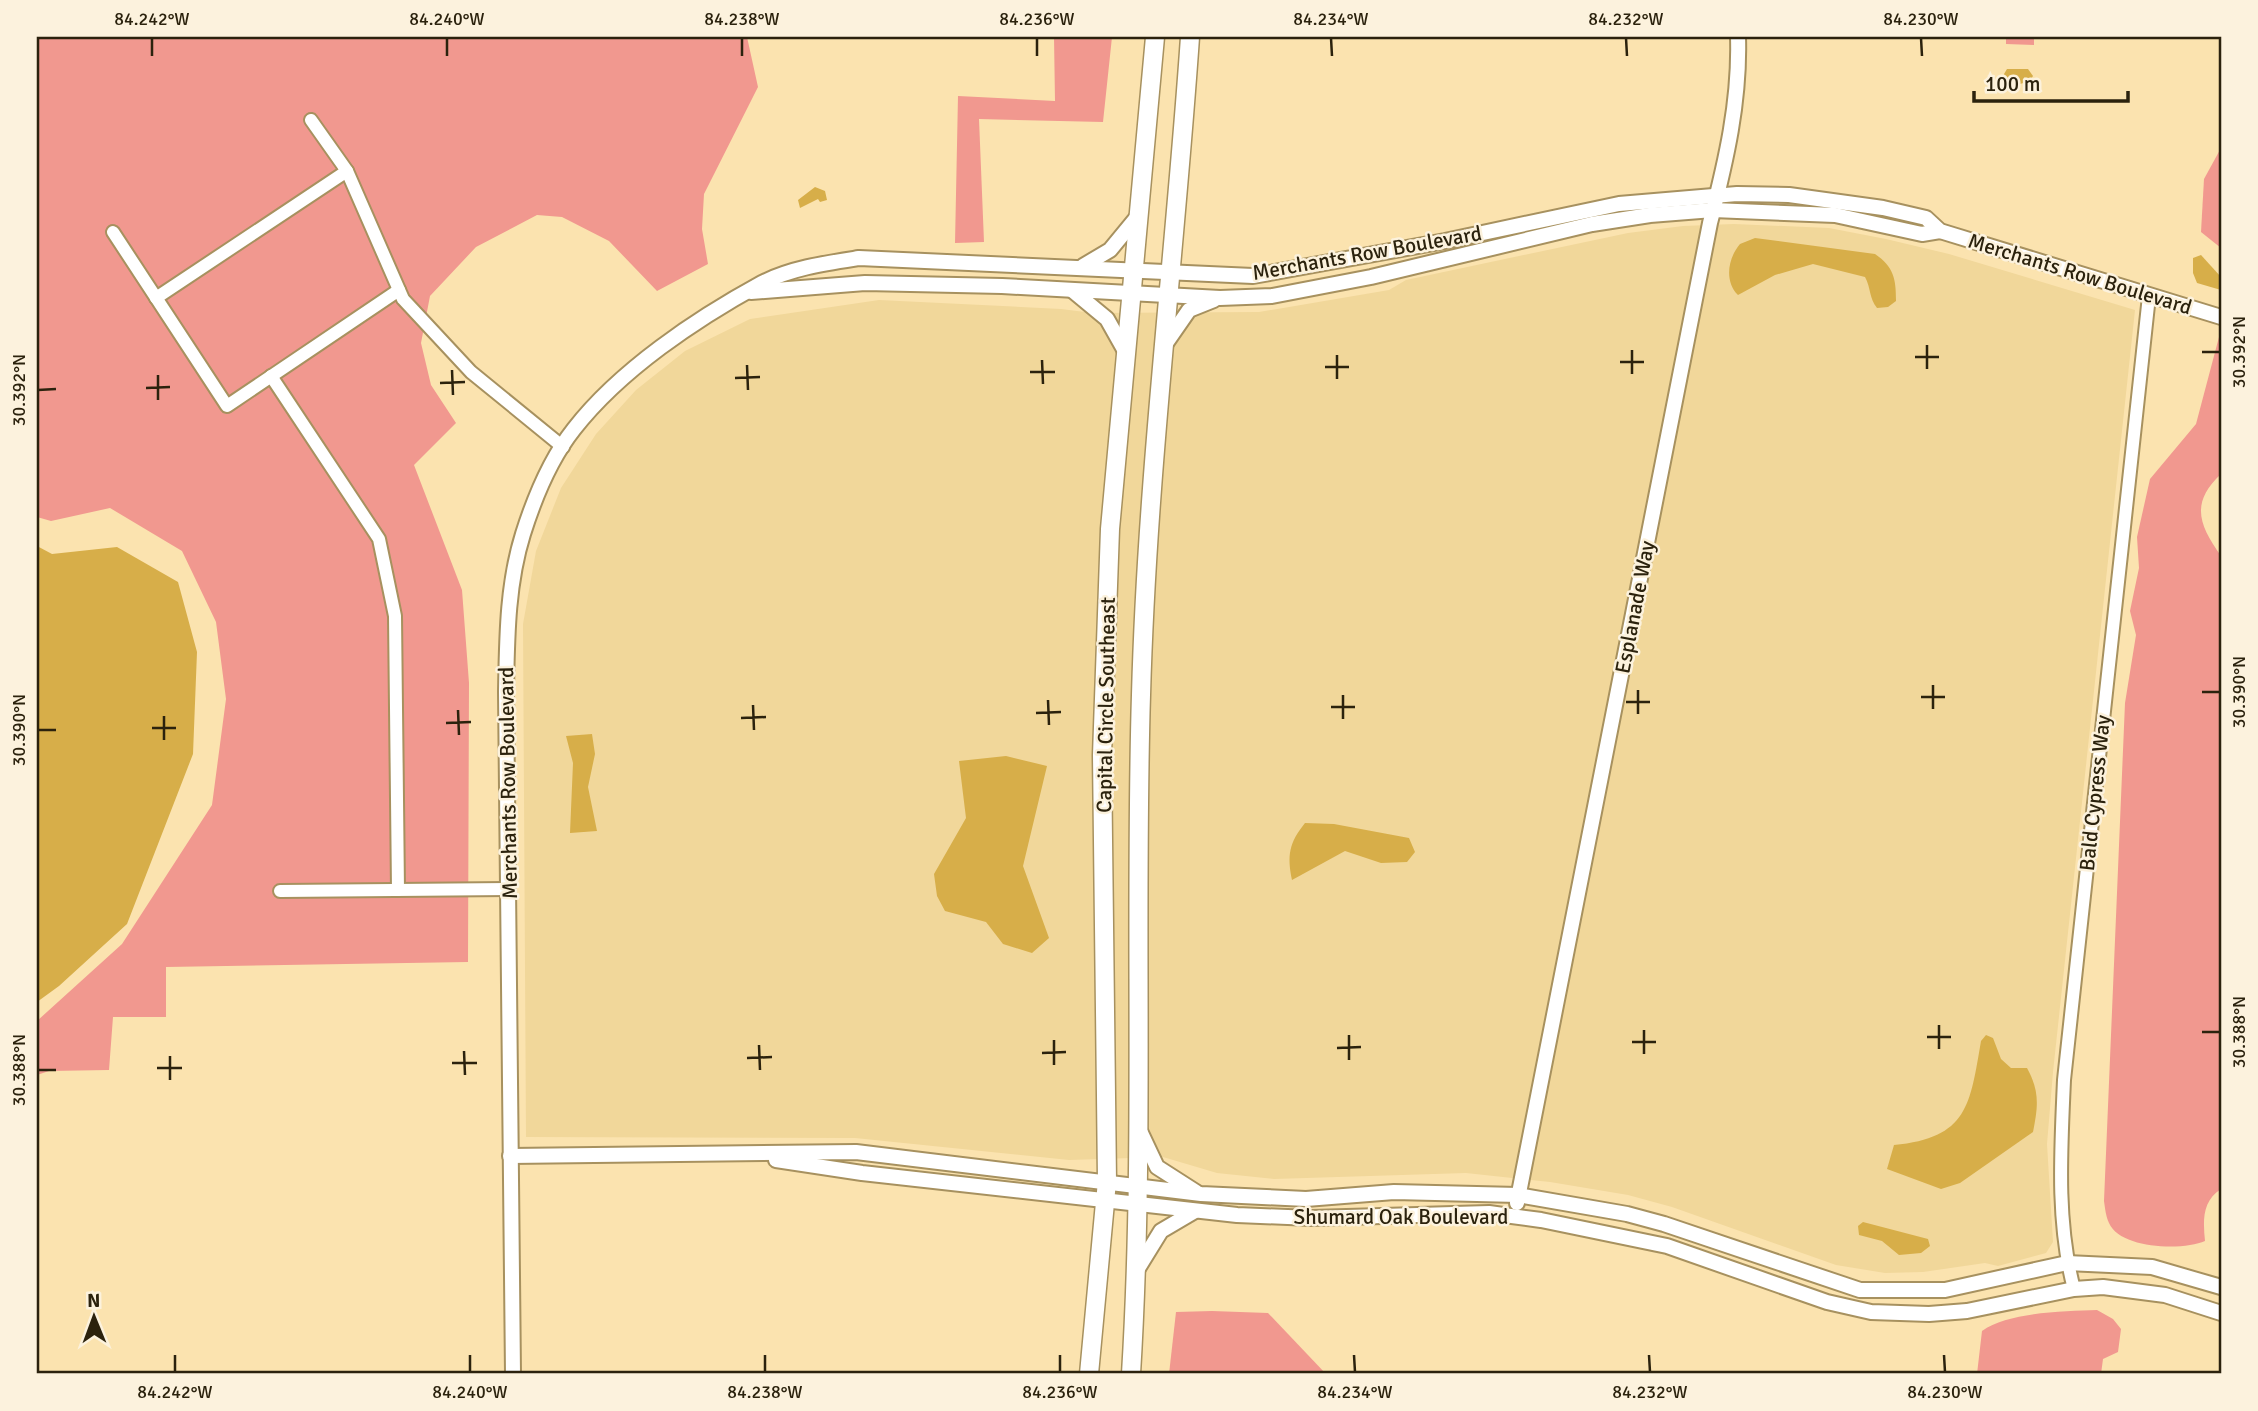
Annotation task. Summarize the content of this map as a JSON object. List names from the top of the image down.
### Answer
{
  "streets": {
    "main road": ["Capital Circle Southeast"],
    "street": [
      "Merchants Row Boulevard",
      "Esplanade Way",
      "Bald Cypress Way",
      "Shumard Oak Boulevard"
    ]
  },
  "crossings": [
    ["Merchants Row Boulevard", "Esplanade Way"],
    ["Merchants Row Boulevard", "Capital Circle Southeast"],
    ["Merchants Row Boulevard", "Bald Cypress Way"],
    ["Merchants Row Boulevard", "Shumard Oak Boulevard"],
    ["Esplanade Way", "Shumard Oak Boulevard"],
    ["Capital Circle Southeast", "Shumard Oak Boulevard"],
    ["Bald Cypress Way", "Shumard Oak Boulevard"]
  ],
  "scale_bar": "100 m",
  "north": "top",
  "coordinates": [
    "84.242°W",
    "84.240°W",
    "84.238°W",
    "84.236°W",
    "84.234°W",
    "84.232°W",
    "84.230°W",
    "30.392°N",
    "30.390°N",
    "30.388°N"
  ]
}
